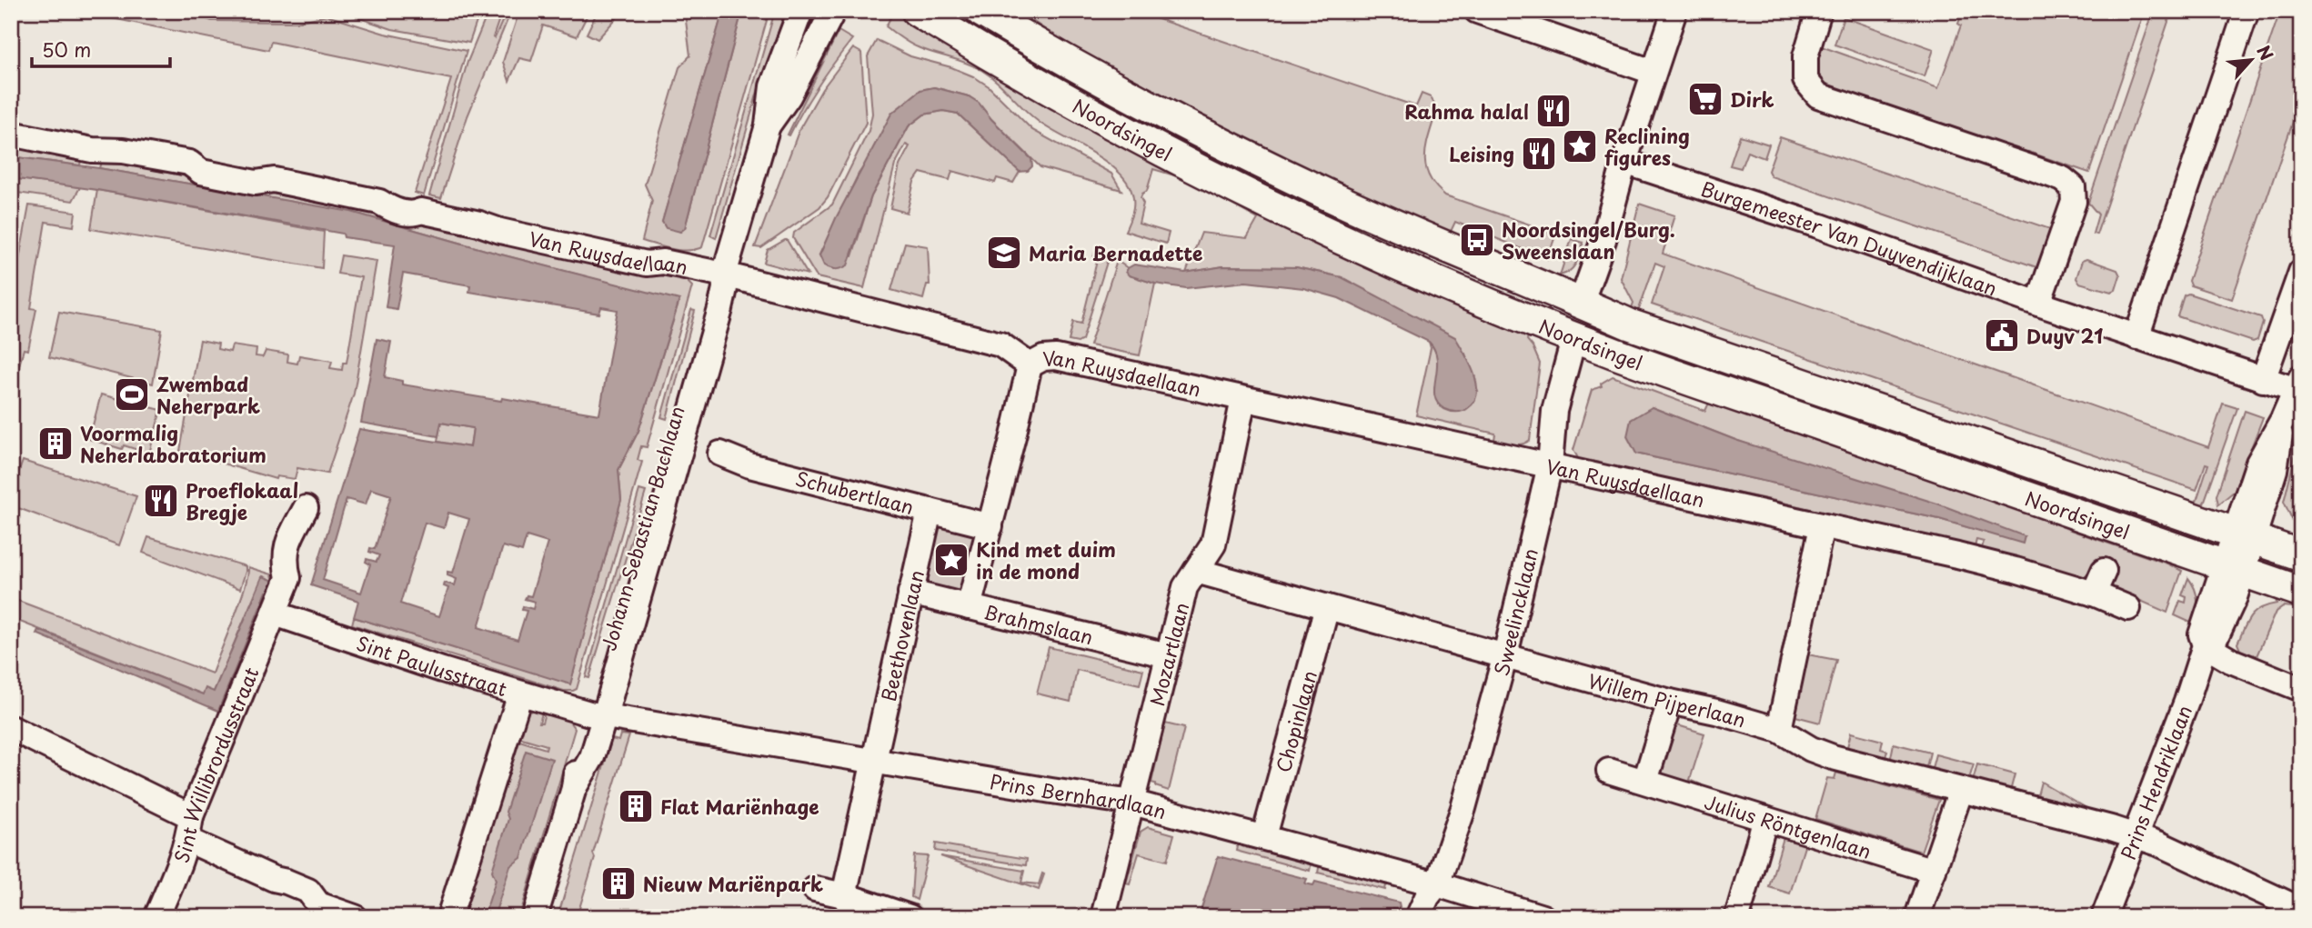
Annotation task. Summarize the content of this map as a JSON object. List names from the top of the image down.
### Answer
{
  "streets": {
    "main road": ["Noordsingel"],
    "street": [
      "Burgemeester Van Duyvendijklaan",
      "Van Ruysdaellaan",
      "Schubertlaan",
      "Johann Sebastian Bachlaan",
      "Sweelincklaan",
      "Brahmslaan",
      "Beethovenlaan",
      "Mozartlaan",
      "Sint Paulusstraat",
      "Willem Pijperlaan",
      "Chopinlaan",
      "Sint Willibrordusstraat",
      "Prins Hendriklaan",
      "Prins Bernhardlaan",
      "Julius Röntgenlaan"
    ]
  },
  "crossings": [
    ["Noordsingel", "Sweelincklaan"],
    ["Noordsingel", "Prins Hendriklaan"],
    ["Burgemeester Van Duyvendijklaan", "Prins Hendriklaan"],
    ["Van Ruysdaellaan", "Johann Sebastian Bachlaan"],
    ["Van Ruysdaellaan", "Sweelincklaan"],
    ["Van Ruysdaellaan", "Mozartlaan"],
    ["Schubertlaan", "Beethovenlaan"],
    ["Johann Sebastian Bachlaan", "Sint Paulusstraat"],
    ["Johann Sebastian Bachlaan", "Prins Bernhardlaan"],
    ["Sweelincklaan", "Willem Pijperlaan"],
    ["Sweelincklaan", "Prins Bernhardlaan"],
    ["Brahmslaan", "Beethovenlaan"],
    ["Brahmslaan", "Mozartlaan"],
    ["Beethovenlaan", "Prins Bernhardlaan"],
    ["Mozartlaan", "Willem Pijperlaan"],
    ["Mozartlaan", "Prins Bernhardlaan"],
    ["Sint Paulusstraat", "Sint Willibrordusstraat"],
    ["Sint Paulusstraat", "Prins Bernhardlaan"],
    ["Willem Pijperlaan", "Chopinlaan"],
    ["Willem Pijperlaan", "Prins Hendriklaan"],
    ["Chopinlaan", "Prins Bernhardlaan"]
  ],
  "places": {
    "supermarket": ["Dirk"],
    "restaurant": ["Rahma halal", "Leising", "Proeflokaal Bregje"],
    "place": ["Reclining figures", "Kind met duim in de mond"],
    "bus stop": ["Noordsingel/Burg. Sweenslaan"],
    "school or university": ["Maria Bernadette"],
    "public building": ["Duyv 21"],
    "sports": ["Zwembad Neherpark"],
    "building": ["Voormalig Neherlaboratorium", "Flat Mariënhage", "Nieuw Mariënpark"]
  },
  "scale_bar": "50 m",
  "north": "top right"
}
